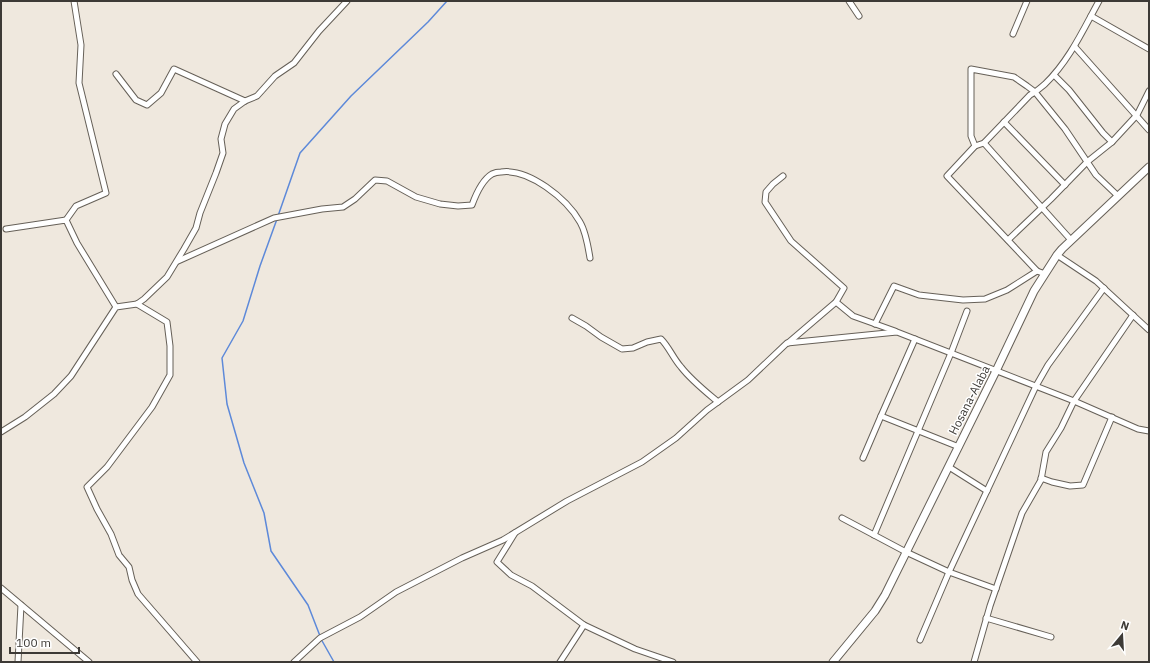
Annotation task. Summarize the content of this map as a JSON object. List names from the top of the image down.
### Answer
{
  "streets": {
    "main road": ["Hosana-Alaba"]
  },
  "scale_bar": "100 m",
  "north": "top"
}
